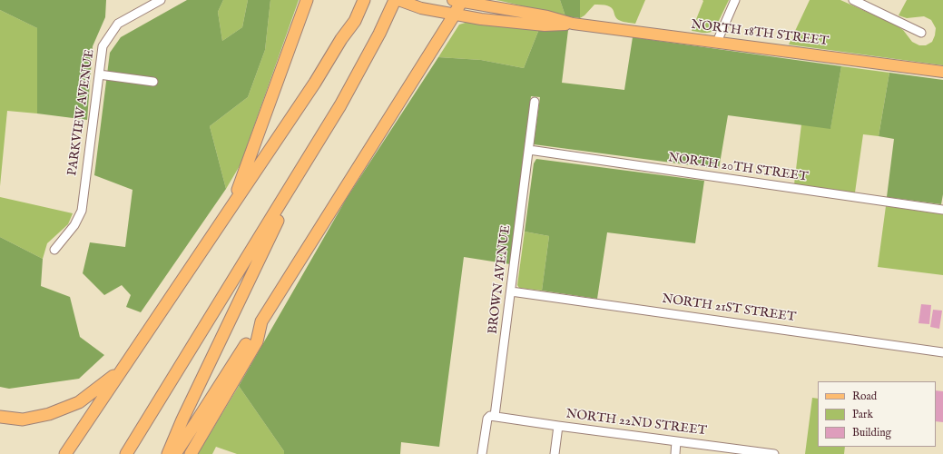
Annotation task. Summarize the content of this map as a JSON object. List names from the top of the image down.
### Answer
{
  "streets": {
    "main road": ["NORTH 18TH STREET"],
    "street": [
      "PARKVIEW AVENUE",
      "NORTH 20TH STREET",
      "BROWN AVENUE",
      "NORTH 21ST STREET",
      "NORTH 22ND STREET"
    ]
  },
  "crossings": [
    ["NORTH 20TH STREET", "BROWN AVENUE"],
    ["BROWN AVENUE", "NORTH 21ST STREET"],
    ["BROWN AVENUE", "NORTH 22ND STREET"]
  ],
  "legend": ["Road", "Park", "Building"]
}
